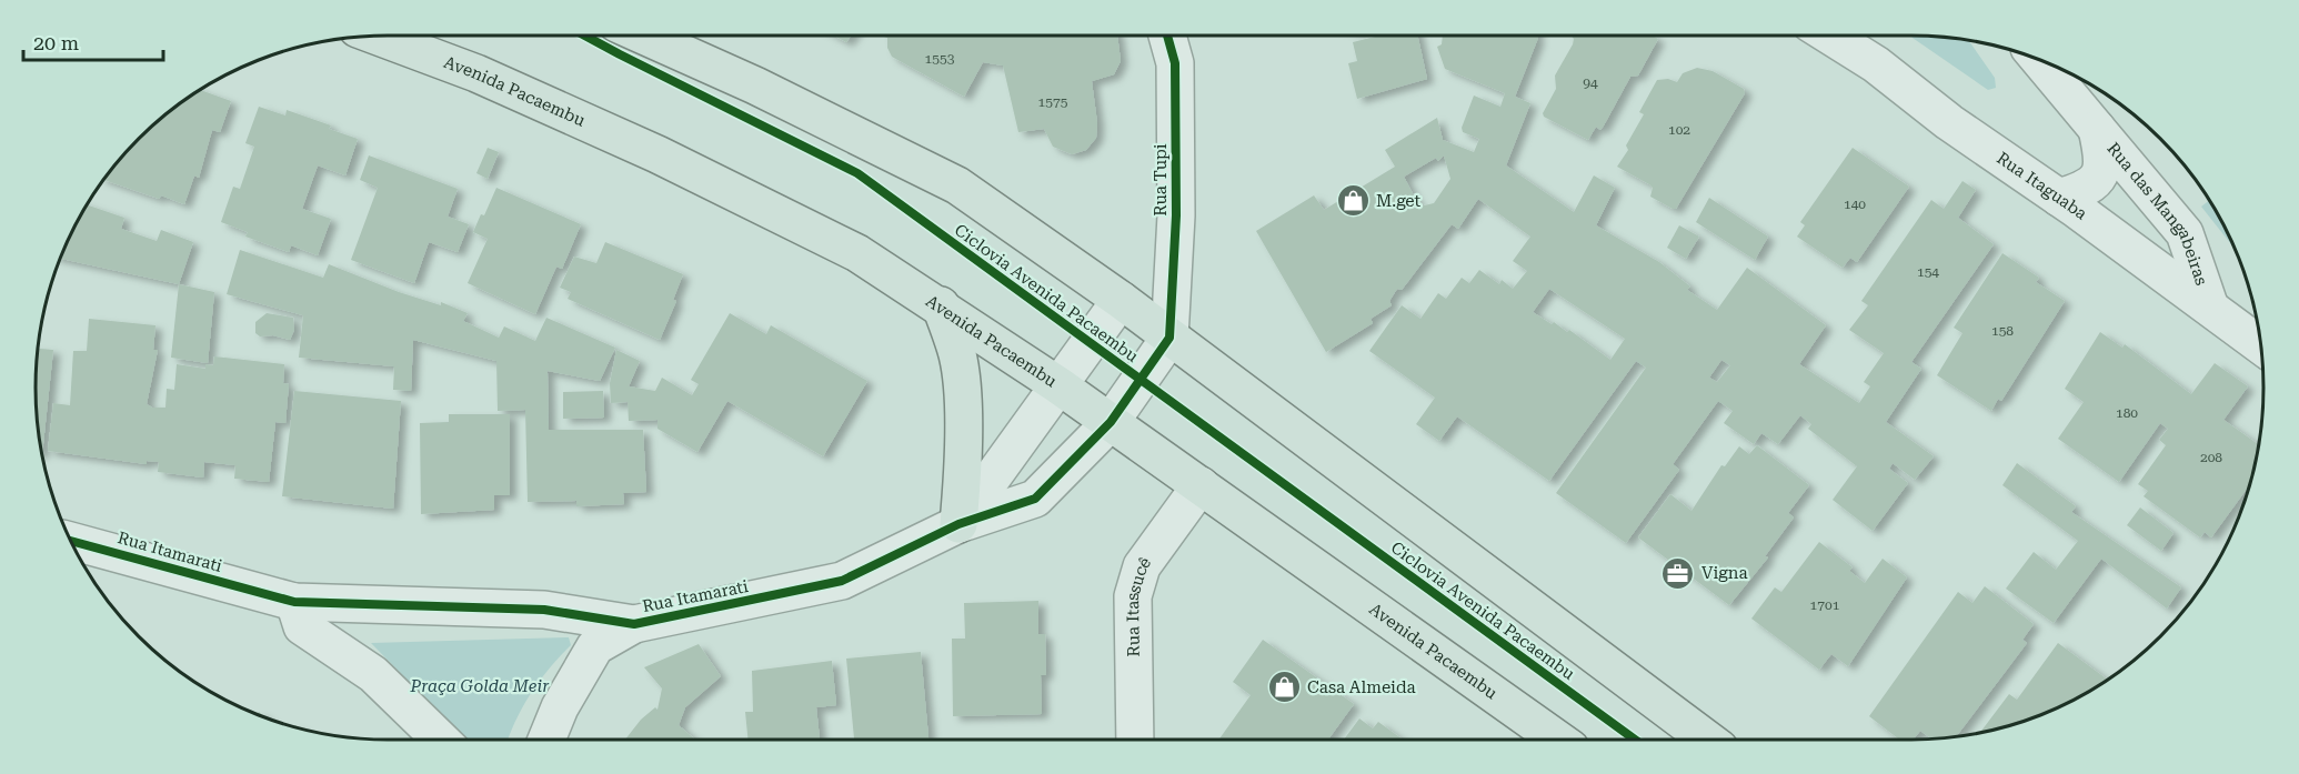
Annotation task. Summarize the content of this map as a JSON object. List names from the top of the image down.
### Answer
{
  "streets": {
    "main road": ["Avenida Pacaembu"],
    "street": [
      "Rua Tupi",
      "Rua Itaguaba",
      "Rua das Mangabeiras",
      "Rua Itamarati",
      "Rua Itassucê"
    ],
    "cycle path": ["Ciclovia Avenida Pacaembu"]
  },
  "crossings": [
    ["Avenida Pacaembu", "Rua Itamarati"],
    ["Avenida Pacaembu", "Rua Itassucê"],
    ["Rua Tupi", "Rua Itamarati"],
    ["Rua Itaguaba", "Rua das Mangabeiras"]
  ],
  "parks": ["Praça Golda Meir"],
  "places": {
    "shop": ["M.get", "Casa Almeida"],
    "office": ["Vigna"]
  },
  "house_numbers": [
    "1553",
    "94",
    "1575",
    "102",
    "140",
    "154",
    "158",
    "180",
    "208",
    "1701"
  ],
  "scale_bar": "20 m"
}
